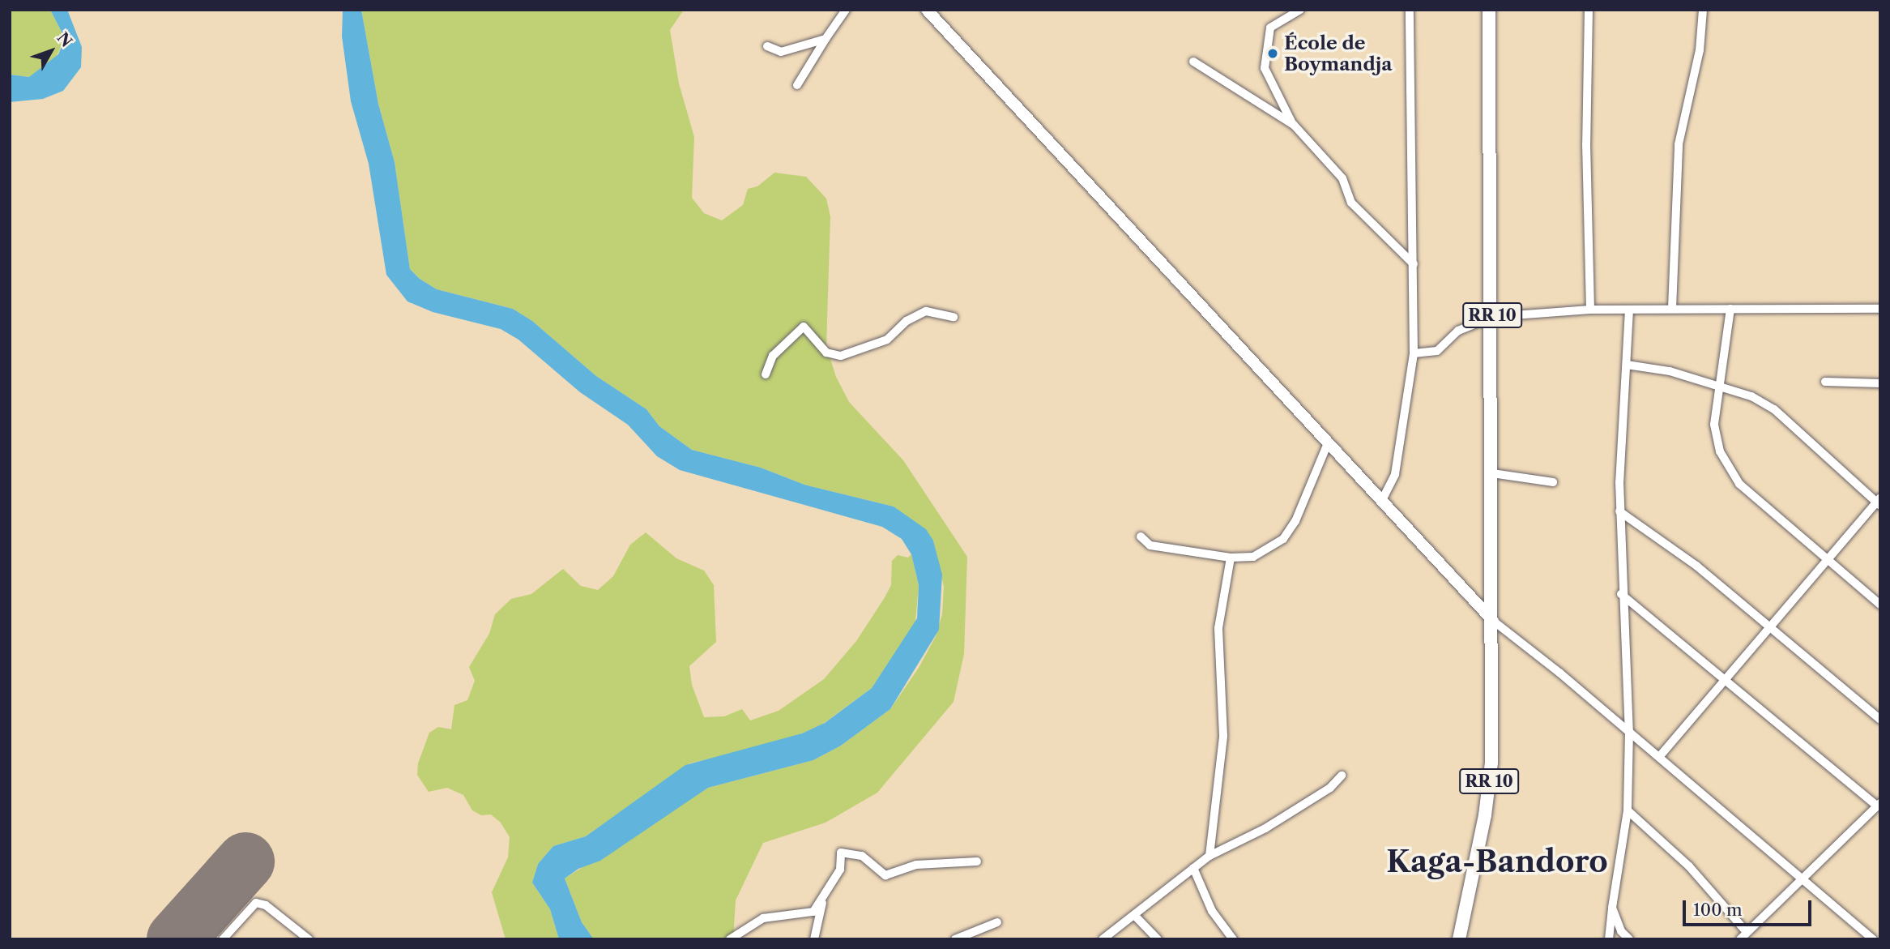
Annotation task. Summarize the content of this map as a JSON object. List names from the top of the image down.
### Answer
{
  "streets": {
    "main road": ["RR 10"]
  },
  "districts": ["Kaga-Bandoro"],
  "places": ["École de Boymandja"],
  "scale_bar": "100 m",
  "north": "top right"
}
